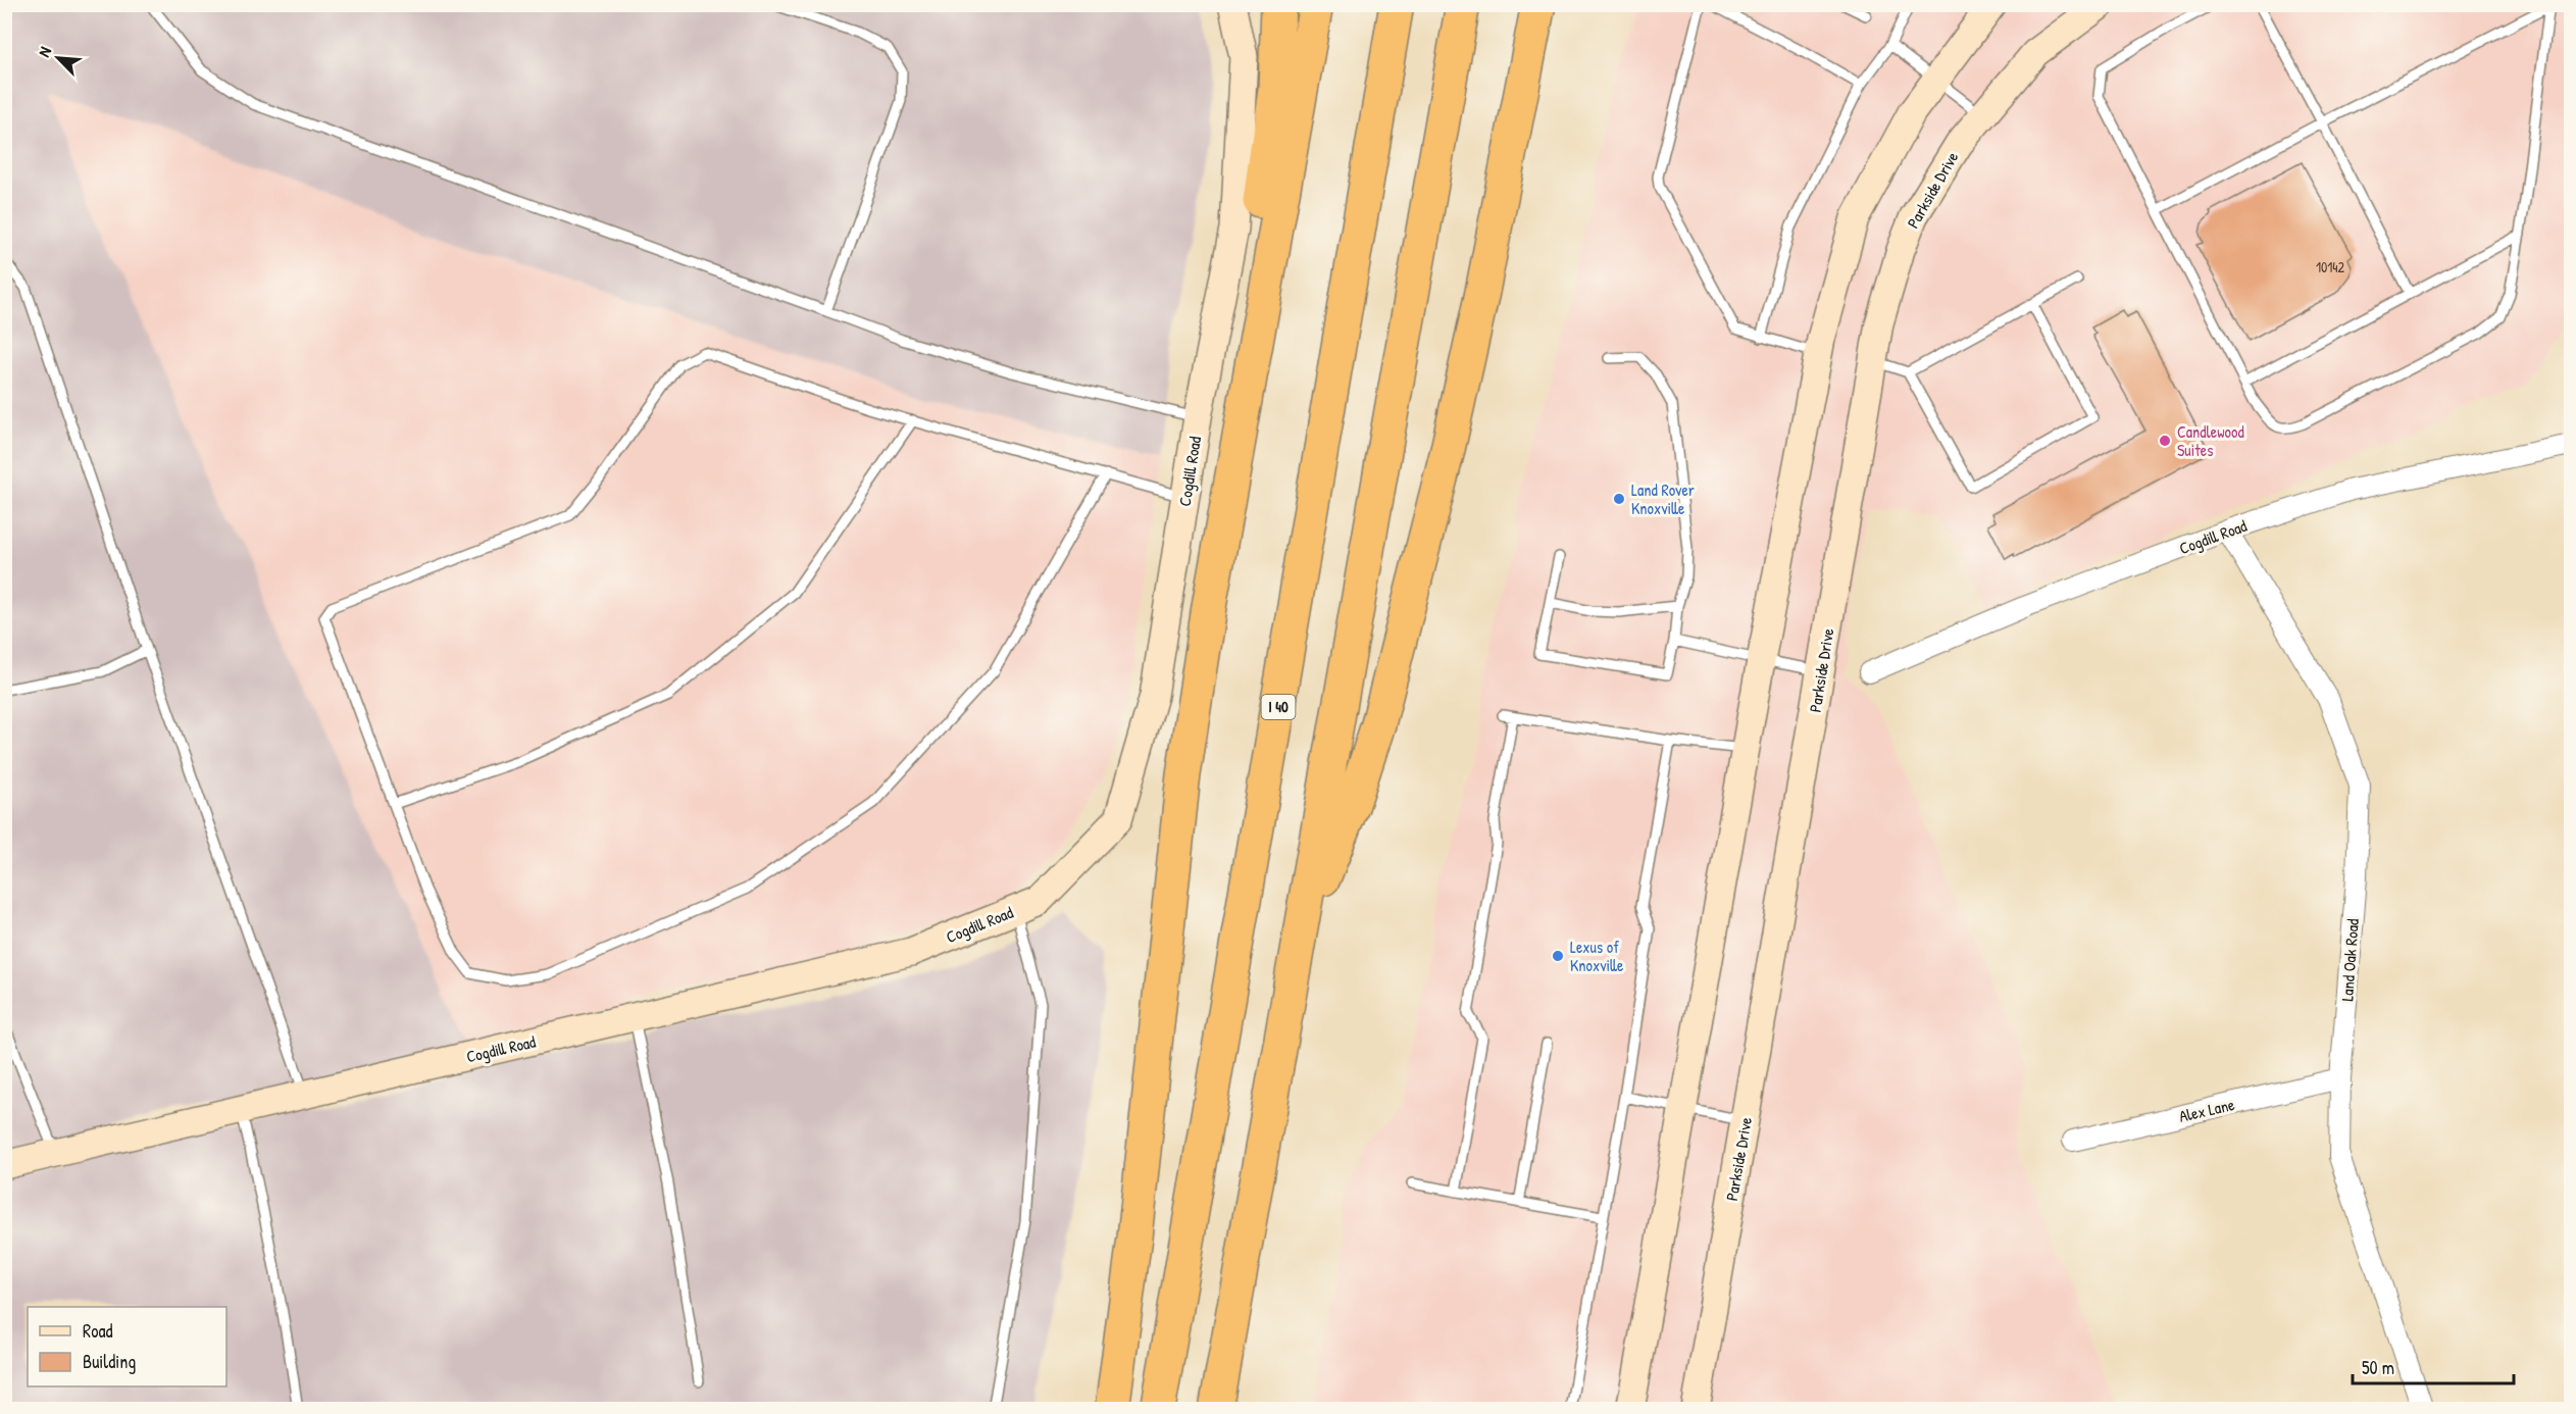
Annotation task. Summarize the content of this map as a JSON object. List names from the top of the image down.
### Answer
{
  "streets": {
    "highway": ["I 40"],
    "street": [
      "Parkside Drive",
      "Cogdill Road",
      "Land Oak Road",
      "Alex Lane"
    ]
  },
  "crossings": [
    ["Cogdill Road", "Land Oak Road"],
    ["Land Oak Road", "Alex Lane"]
  ],
  "places": ["Candlewood Suites", "Land Rover Knoxville", "Lexus of Knoxville"],
  "house_numbers": ["10142"],
  "legend": ["Road", "Building"],
  "scale_bar": "50 m",
  "north": "top left"
}
